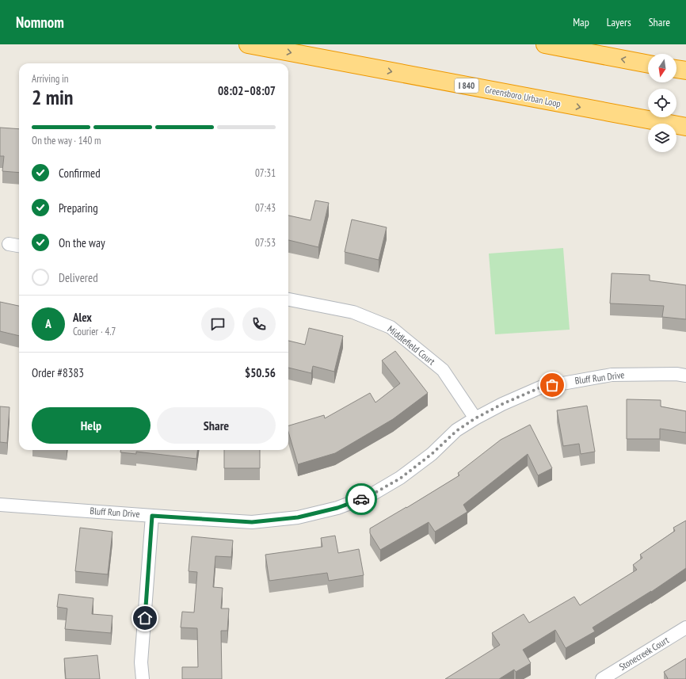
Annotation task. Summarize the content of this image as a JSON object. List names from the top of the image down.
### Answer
{
  "streets": {
    "highway": ["I 840", "Greensboro Urban Loop"],
    "street": ["Middlefield Court", "Bluff Run Drive", "Stonecreek Court"]
  },
  "crossings": [
    ["Middlefield Court", "Bluff Run Drive"]
  ],
  "one_way": ["Greensboro Urban Loop"],
  "north": "bottom",
  "page": {
    "header": "Nomnom",
    "nav": ["Map", "Layers", "Share"],
    "heading": ["2 min", "Arriving in", "08:02–08:07"],
    "panel": [
      "Alex",
      "Courier · 4.7",
      "Order #8383",
      "$50.56"
    ],
    "bar": "On the way · 140 m",
    "list": [
      ["Confirmed", "07:31"],
      ["Preparing", "07:43"],
      ["On the way", "07:53"],
      "Delivered"
    ],
    "round": "A",
    "buttons": ["Help", "Share"]
  }
}
